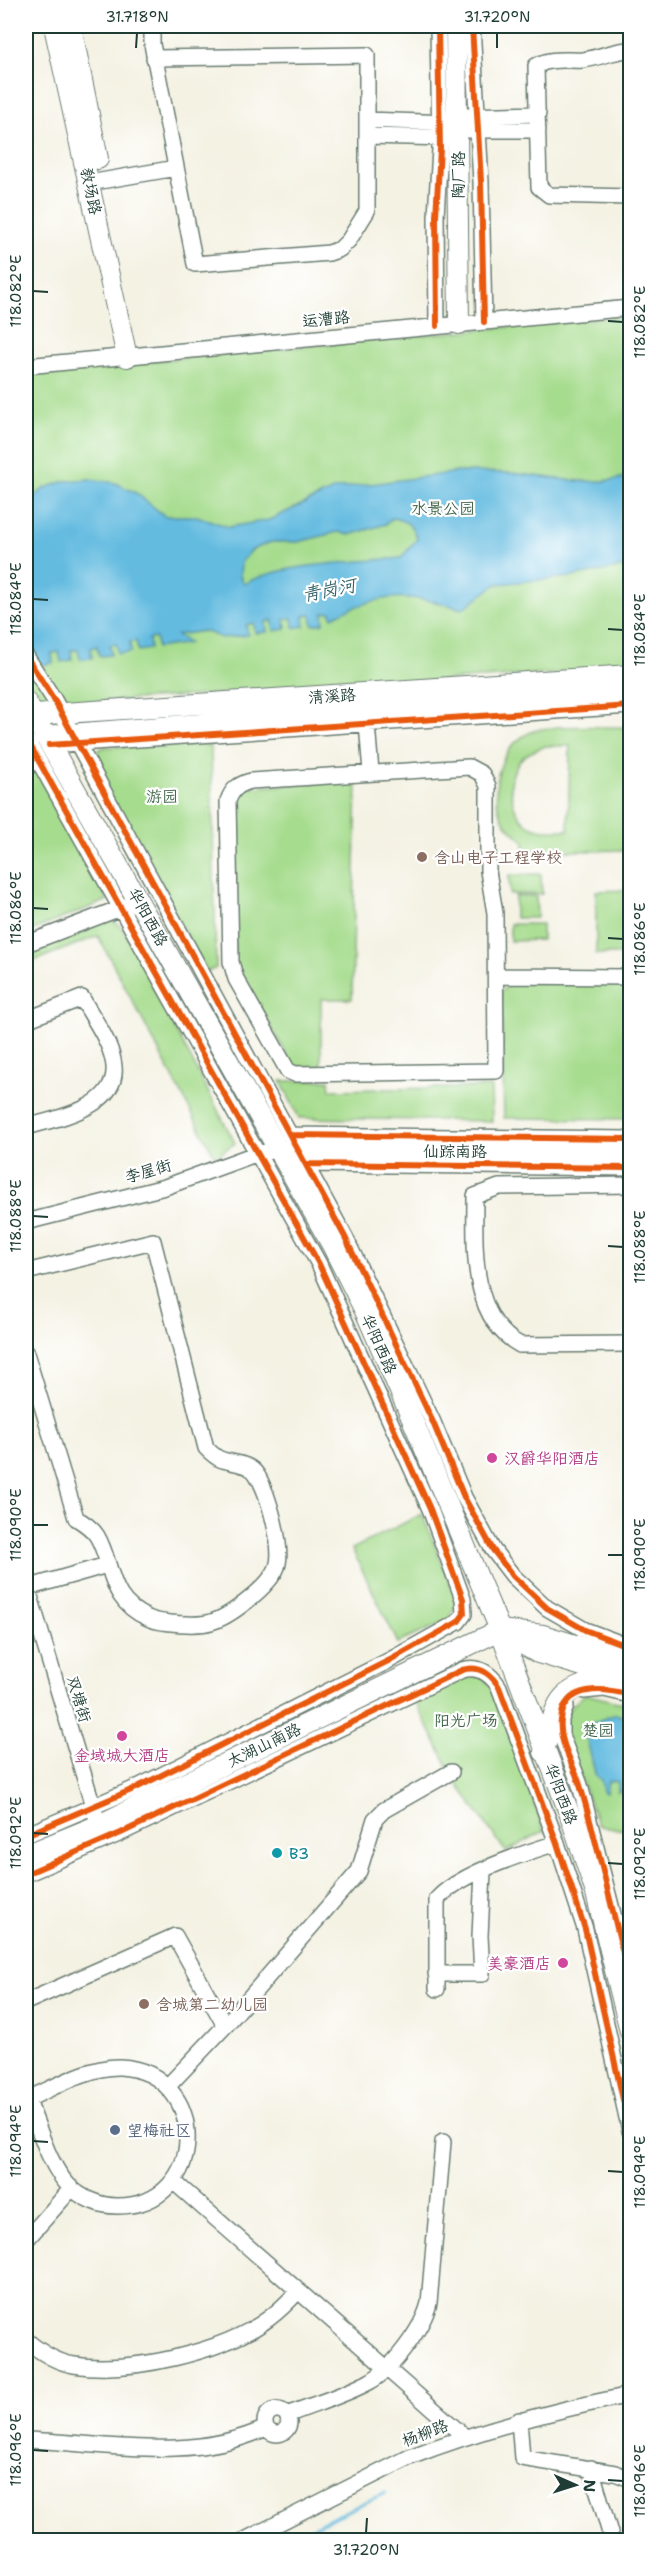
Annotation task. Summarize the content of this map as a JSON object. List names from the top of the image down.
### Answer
{
  "streets": {
    "main road": [
      "陶厂路",
      "教场路",
      "清溪路",
      "华阳西路",
      "仙踪南路",
      "太湖山南路"
    ],
    "street": [
      "运漕路",
      "李屋街",
      "双塘街",
      "杨柳路"
    ]
  },
  "crossings": [
    ["陶厂路", "运漕路"],
    ["教场路", "运漕路"],
    ["清溪路", "华阳西路"],
    ["华阳西路", "仙踪南路"],
    ["华阳西路", "李屋街"],
    ["华阳西路", "太湖山南路"],
    ["仙踪南路", "李屋街"],
    ["双塘街", "太湖山南路"]
  ],
  "water": ["青岗河"],
  "parks": [
    "水景公园",
    "游园",
    "阳光广场",
    "楚园"
  ],
  "places": [
    "含山电子工程学校",
    "汉爵华阳酒店",
    "金域城大酒店",
    "B3",
    "美豪酒店",
    "含城第二幼儿园",
    "望梅社区"
  ],
  "north": "right",
  "coordinates": [
    "31.718°N",
    "31.720°N",
    "118.082°E",
    "118.084°E",
    "118.086°E",
    "118.088°E",
    "118.090°E",
    "118.092°E",
    "118.094°E",
    "118.096°E"
  ]
}
